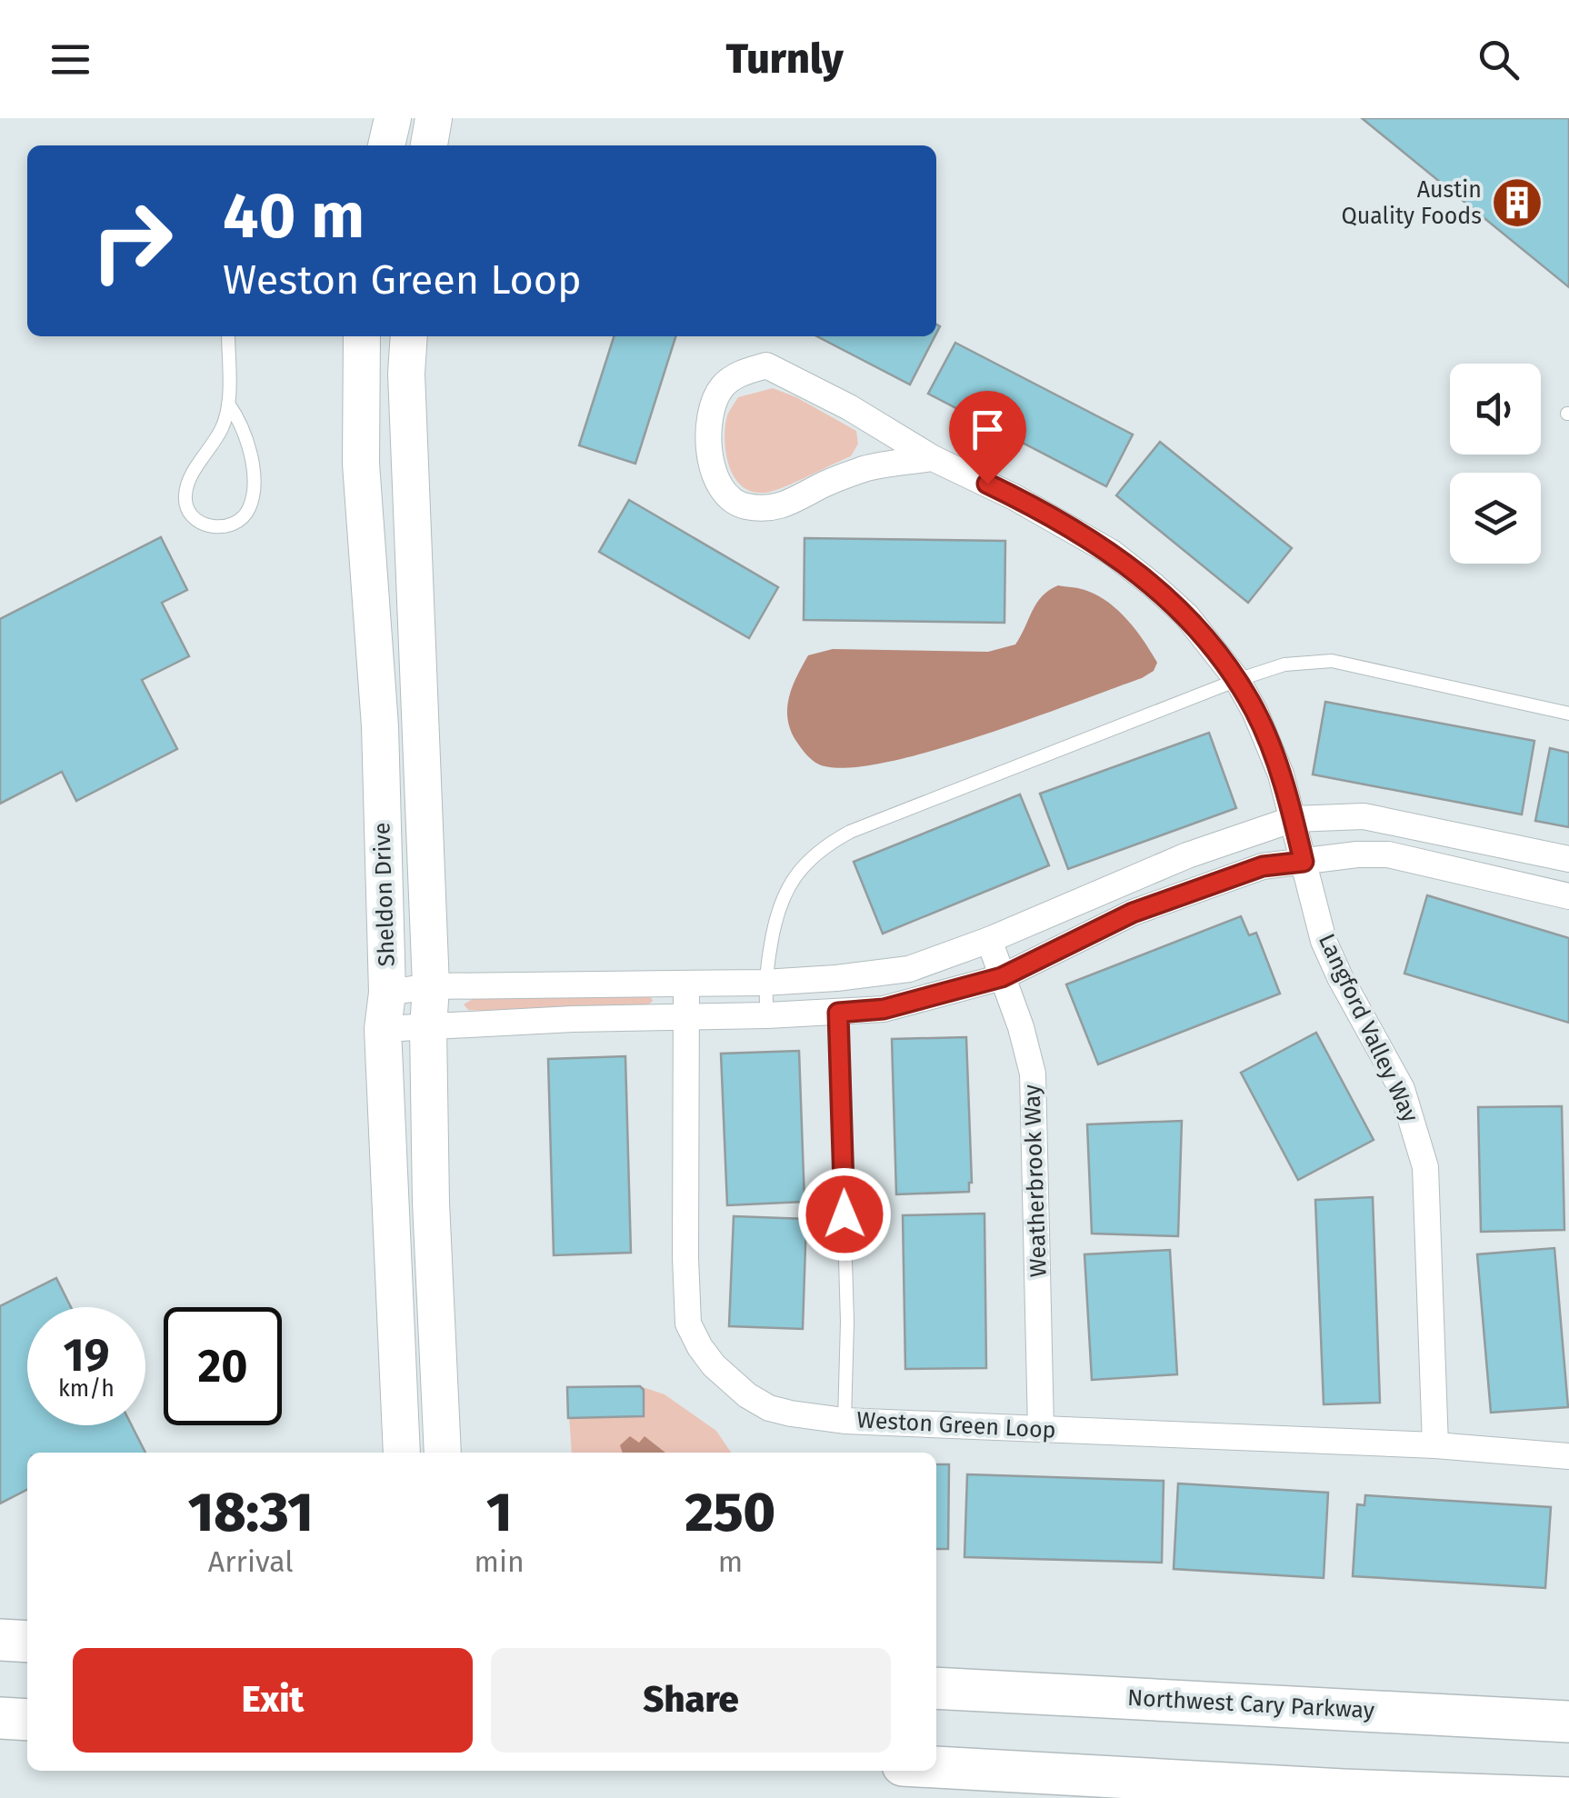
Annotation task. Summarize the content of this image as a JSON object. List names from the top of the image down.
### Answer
{
  "streets": {
    "main road": ["Northwest Cary Parkway"],
    "street": [
      "Sheldon Drive",
      "Langford Valley Way",
      "Weatherbrook Way",
      "Weston Green Loop"
    ]
  },
  "crossings": [
    ["Langford Valley Way", "Weston Green Loop"],
    ["Weatherbrook Way", "Weston Green Loop"]
  ],
  "places": {
    "building": ["Austin Quality Foods"]
  },
  "page": {
    "header": "Turnly",
    "turn": ["40 m", "Weston Green Loop"],
    "speed": "19 km/h",
    "limit": "20",
    "eta": [
      "18:31",
      "Arrival",
      "1",
      "min",
      "250",
      "m"
    ],
    "buttons": ["Exit", "Share"]
  }
}
